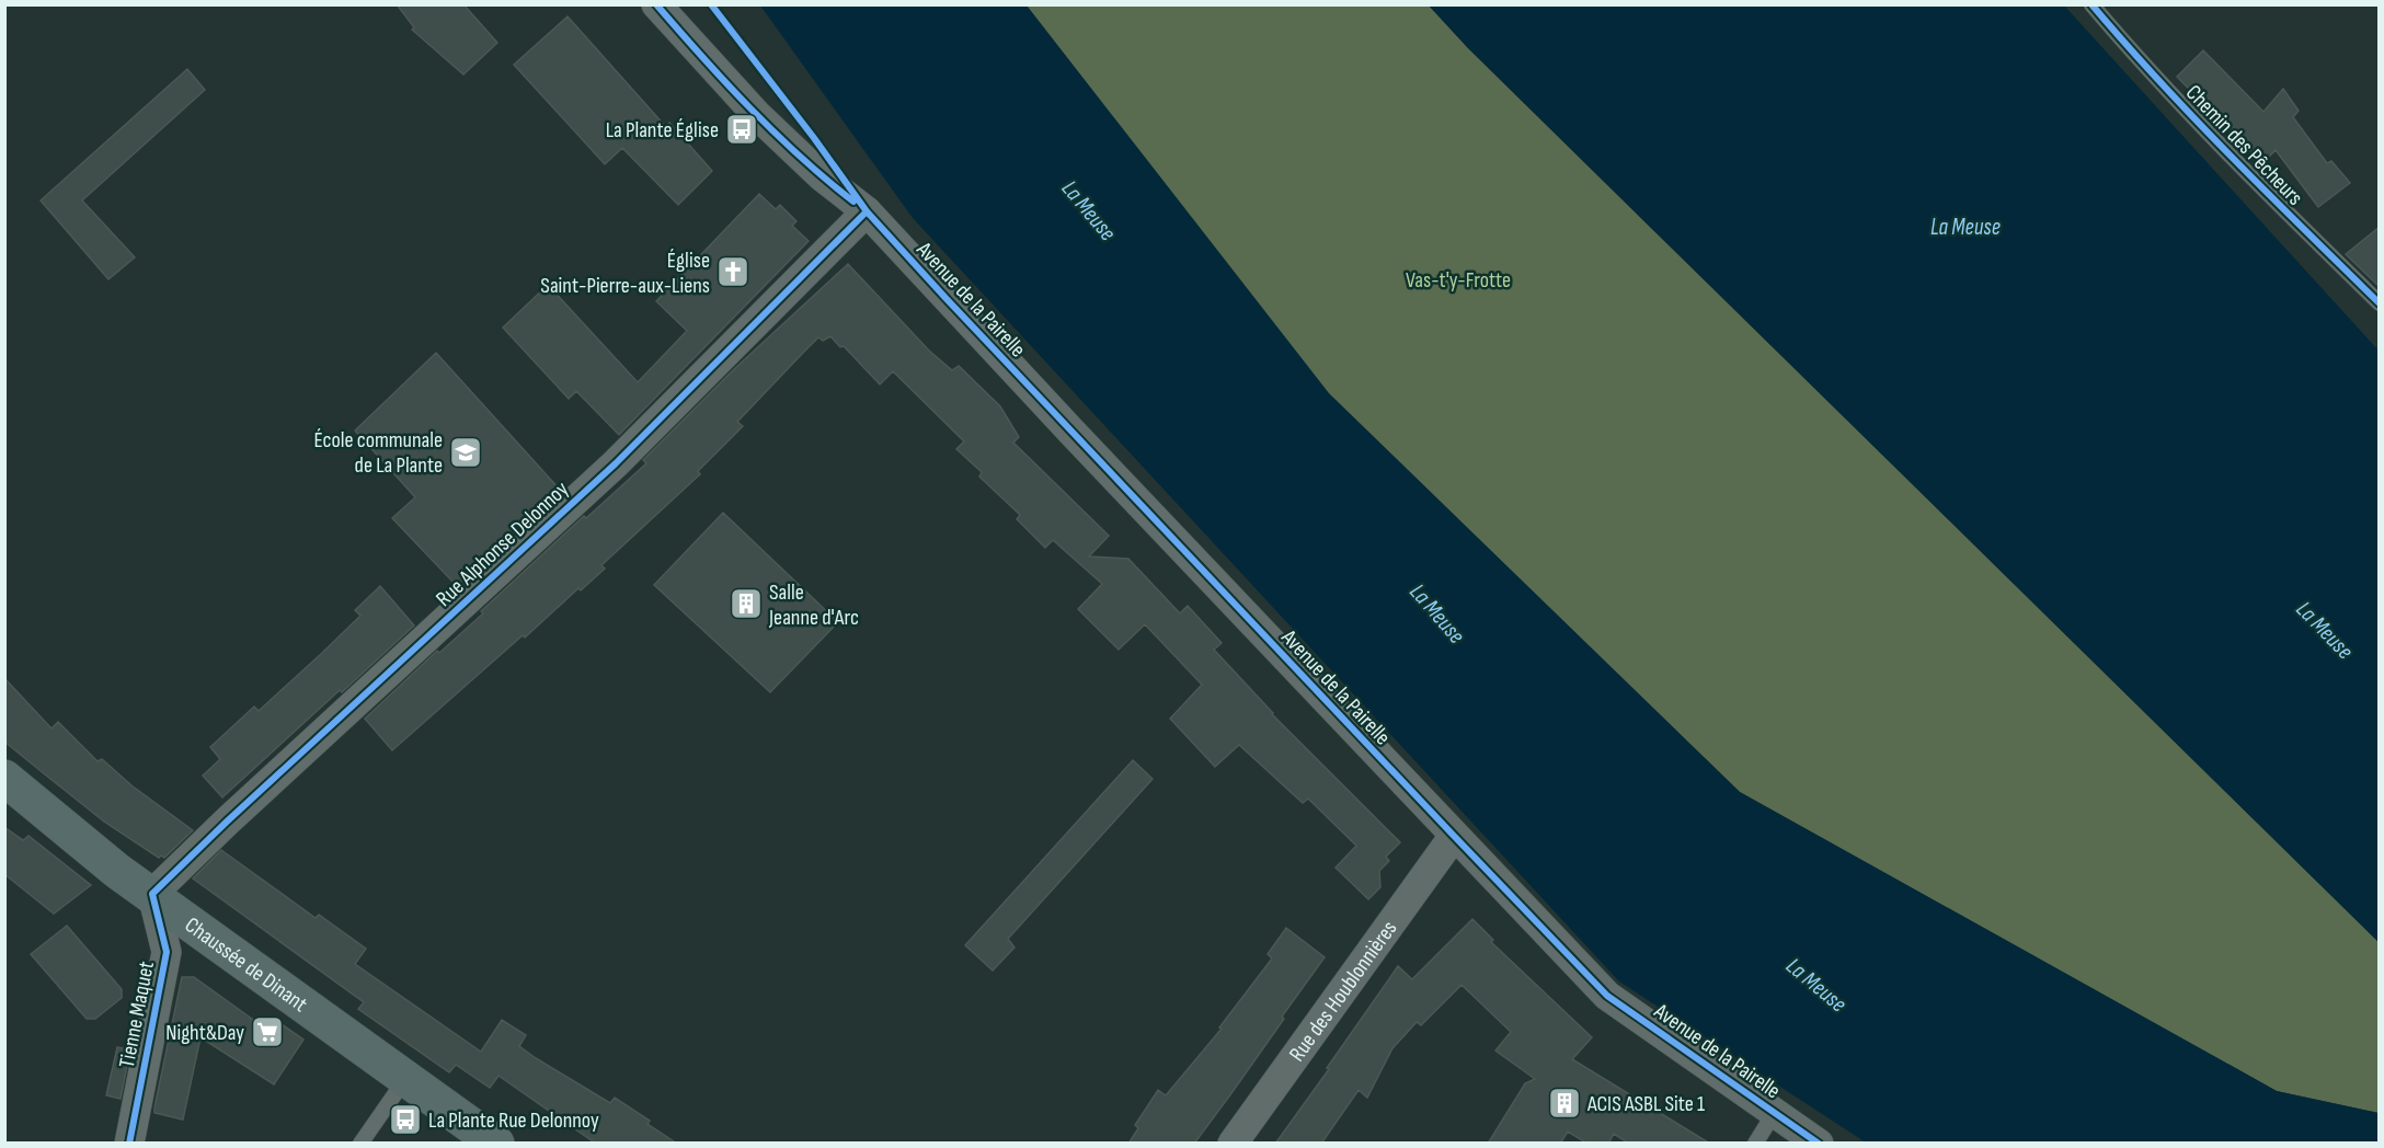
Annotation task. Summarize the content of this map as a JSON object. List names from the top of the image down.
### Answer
{
  "streets": {
    "main road": ["Chaussée de Dinant"],
    "street": [
      "Avenue de la Pairelle",
      "Rue Alphonse Delonnoy",
      "Rue des Houblonnières",
      "Tienne Maquet"
    ],
    "lane": ["Chemin des Pêcheurs"]
  },
  "crossings": [
    ["Avenue de la Pairelle", "Rue Alphonse Delonnoy"],
    ["Avenue de la Pairelle", "Rue des Houblonnières"],
    ["Rue Alphonse Delonnoy", "Chaussée de Dinant"],
    ["Rue Alphonse Delonnoy", "Tienne Maquet"],
    ["Chaussée de Dinant", "Tienne Maquet"]
  ],
  "water": ["La Meuse"],
  "parks": ["Vas-t'y-Frotte"],
  "places": {
    "bus stop": ["La Plante Église", "La Plante Rue Delonnoy"],
    "church": ["Église Saint-Pierre-aux-Liens"],
    "school or university": ["École communale de La Plante"],
    "building": ["Salle Jeanne d'Arc", "ACIS ASBL Site 1"],
    "supermarket": ["Night&Day"]
  }
}
